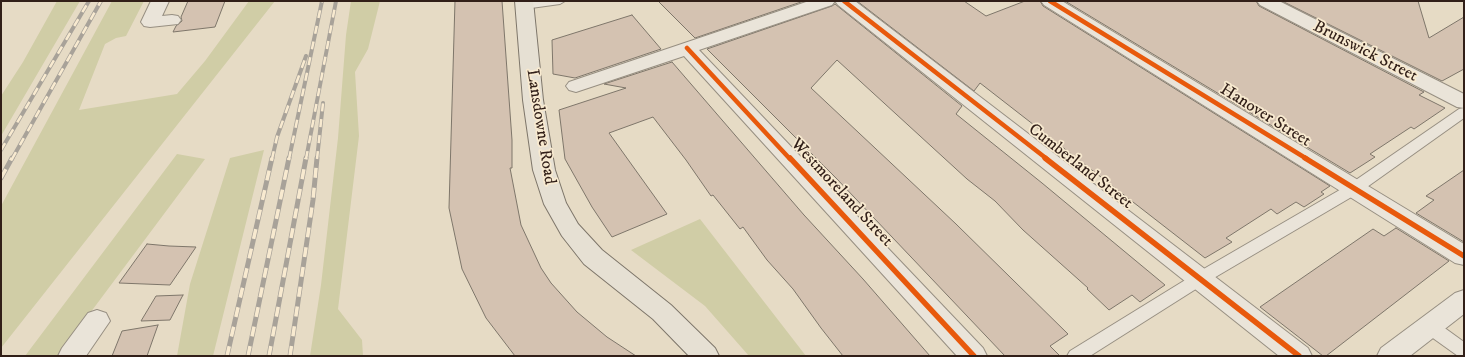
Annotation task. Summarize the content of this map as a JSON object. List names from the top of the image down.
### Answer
{
  "streets": {
    "main road": ["Lansdowne Road"],
    "street": [
      "Brunswick Street",
      "Hanover Street",
      "Cumberland Street",
      "Westmoreland Street"
    ]
  }
}
